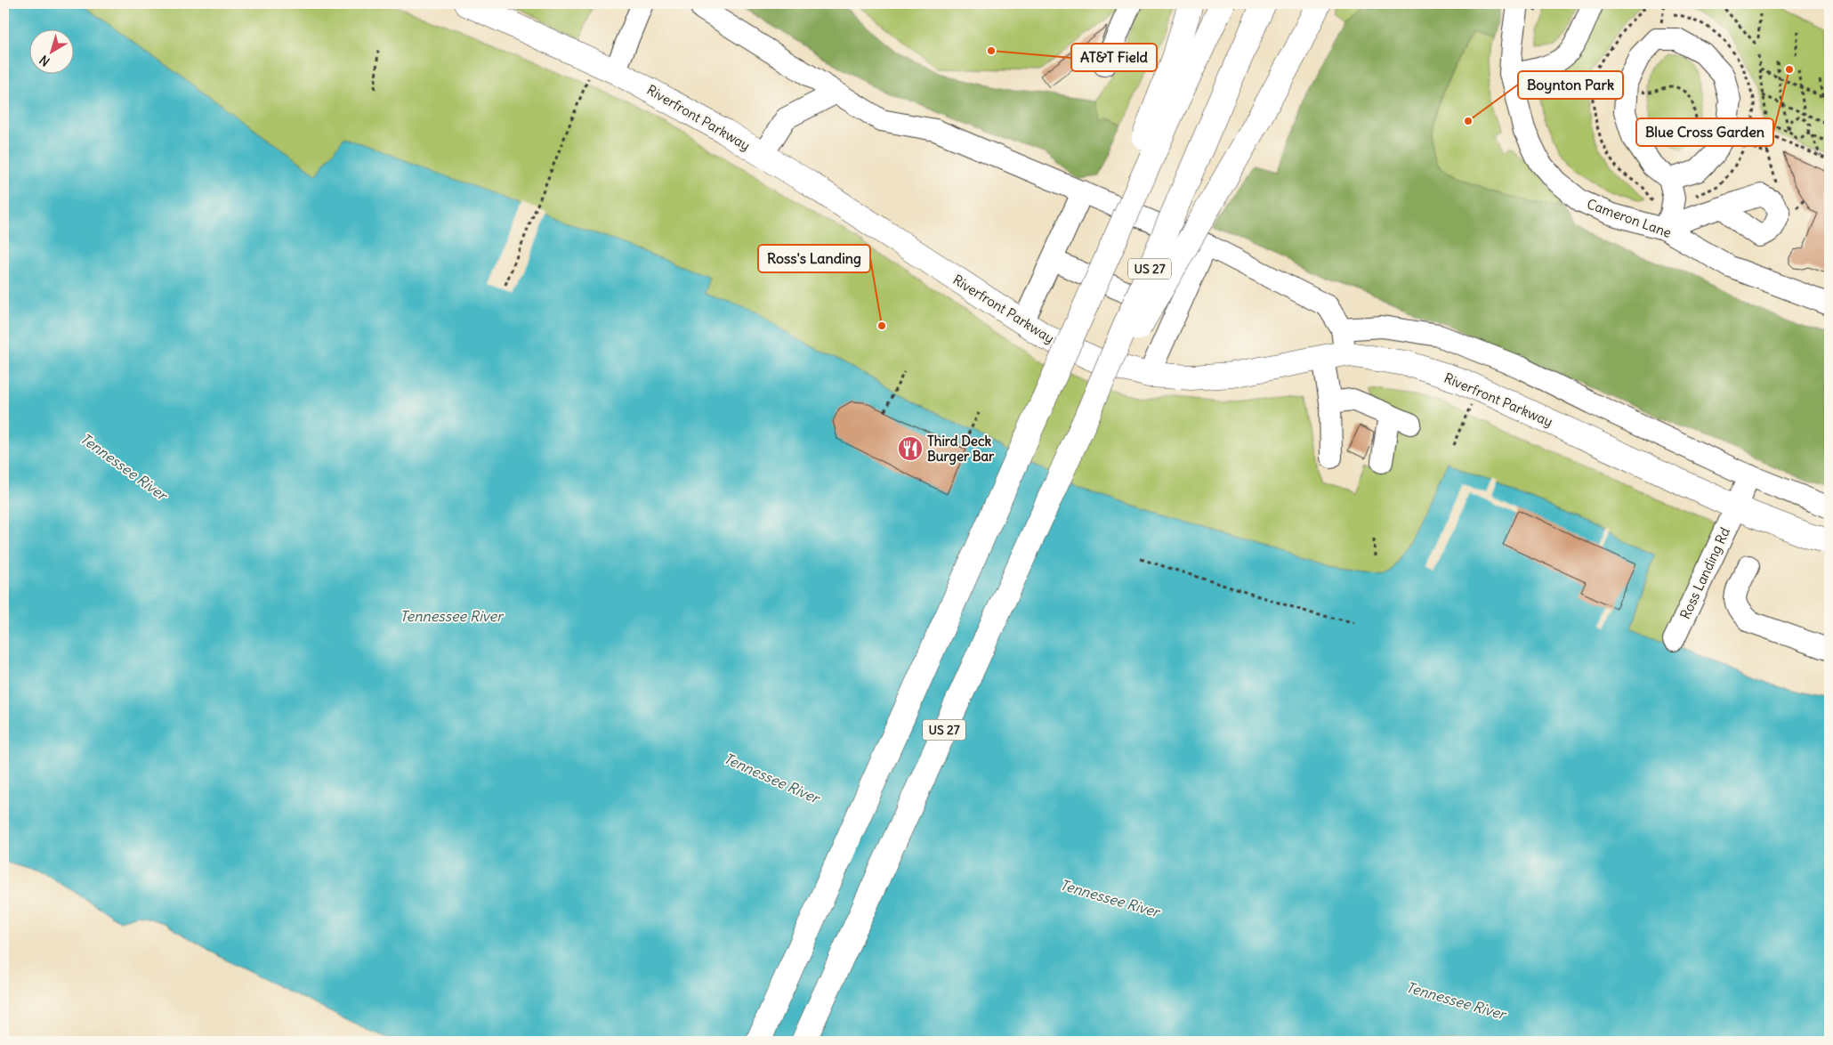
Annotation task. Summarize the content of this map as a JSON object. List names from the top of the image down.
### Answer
{
  "streets": {
    "main road": ["Riverfront Parkway", "US 27"],
    "street": ["Cameron Lane", "Ross Landing Rd"]
  },
  "crossings": [
    ["Riverfront Parkway", "Ross Landing Rd"]
  ],
  "water": ["Tennessee River"],
  "places": {
    "other": [
      "AT&T Field",
      "Blue Cross Garden",
      "Boynton Park",
      "Ross's Landing"
    ],
    "restaurant": ["Third Deck Burger Bar"]
  },
  "north": "bottom left"
}
